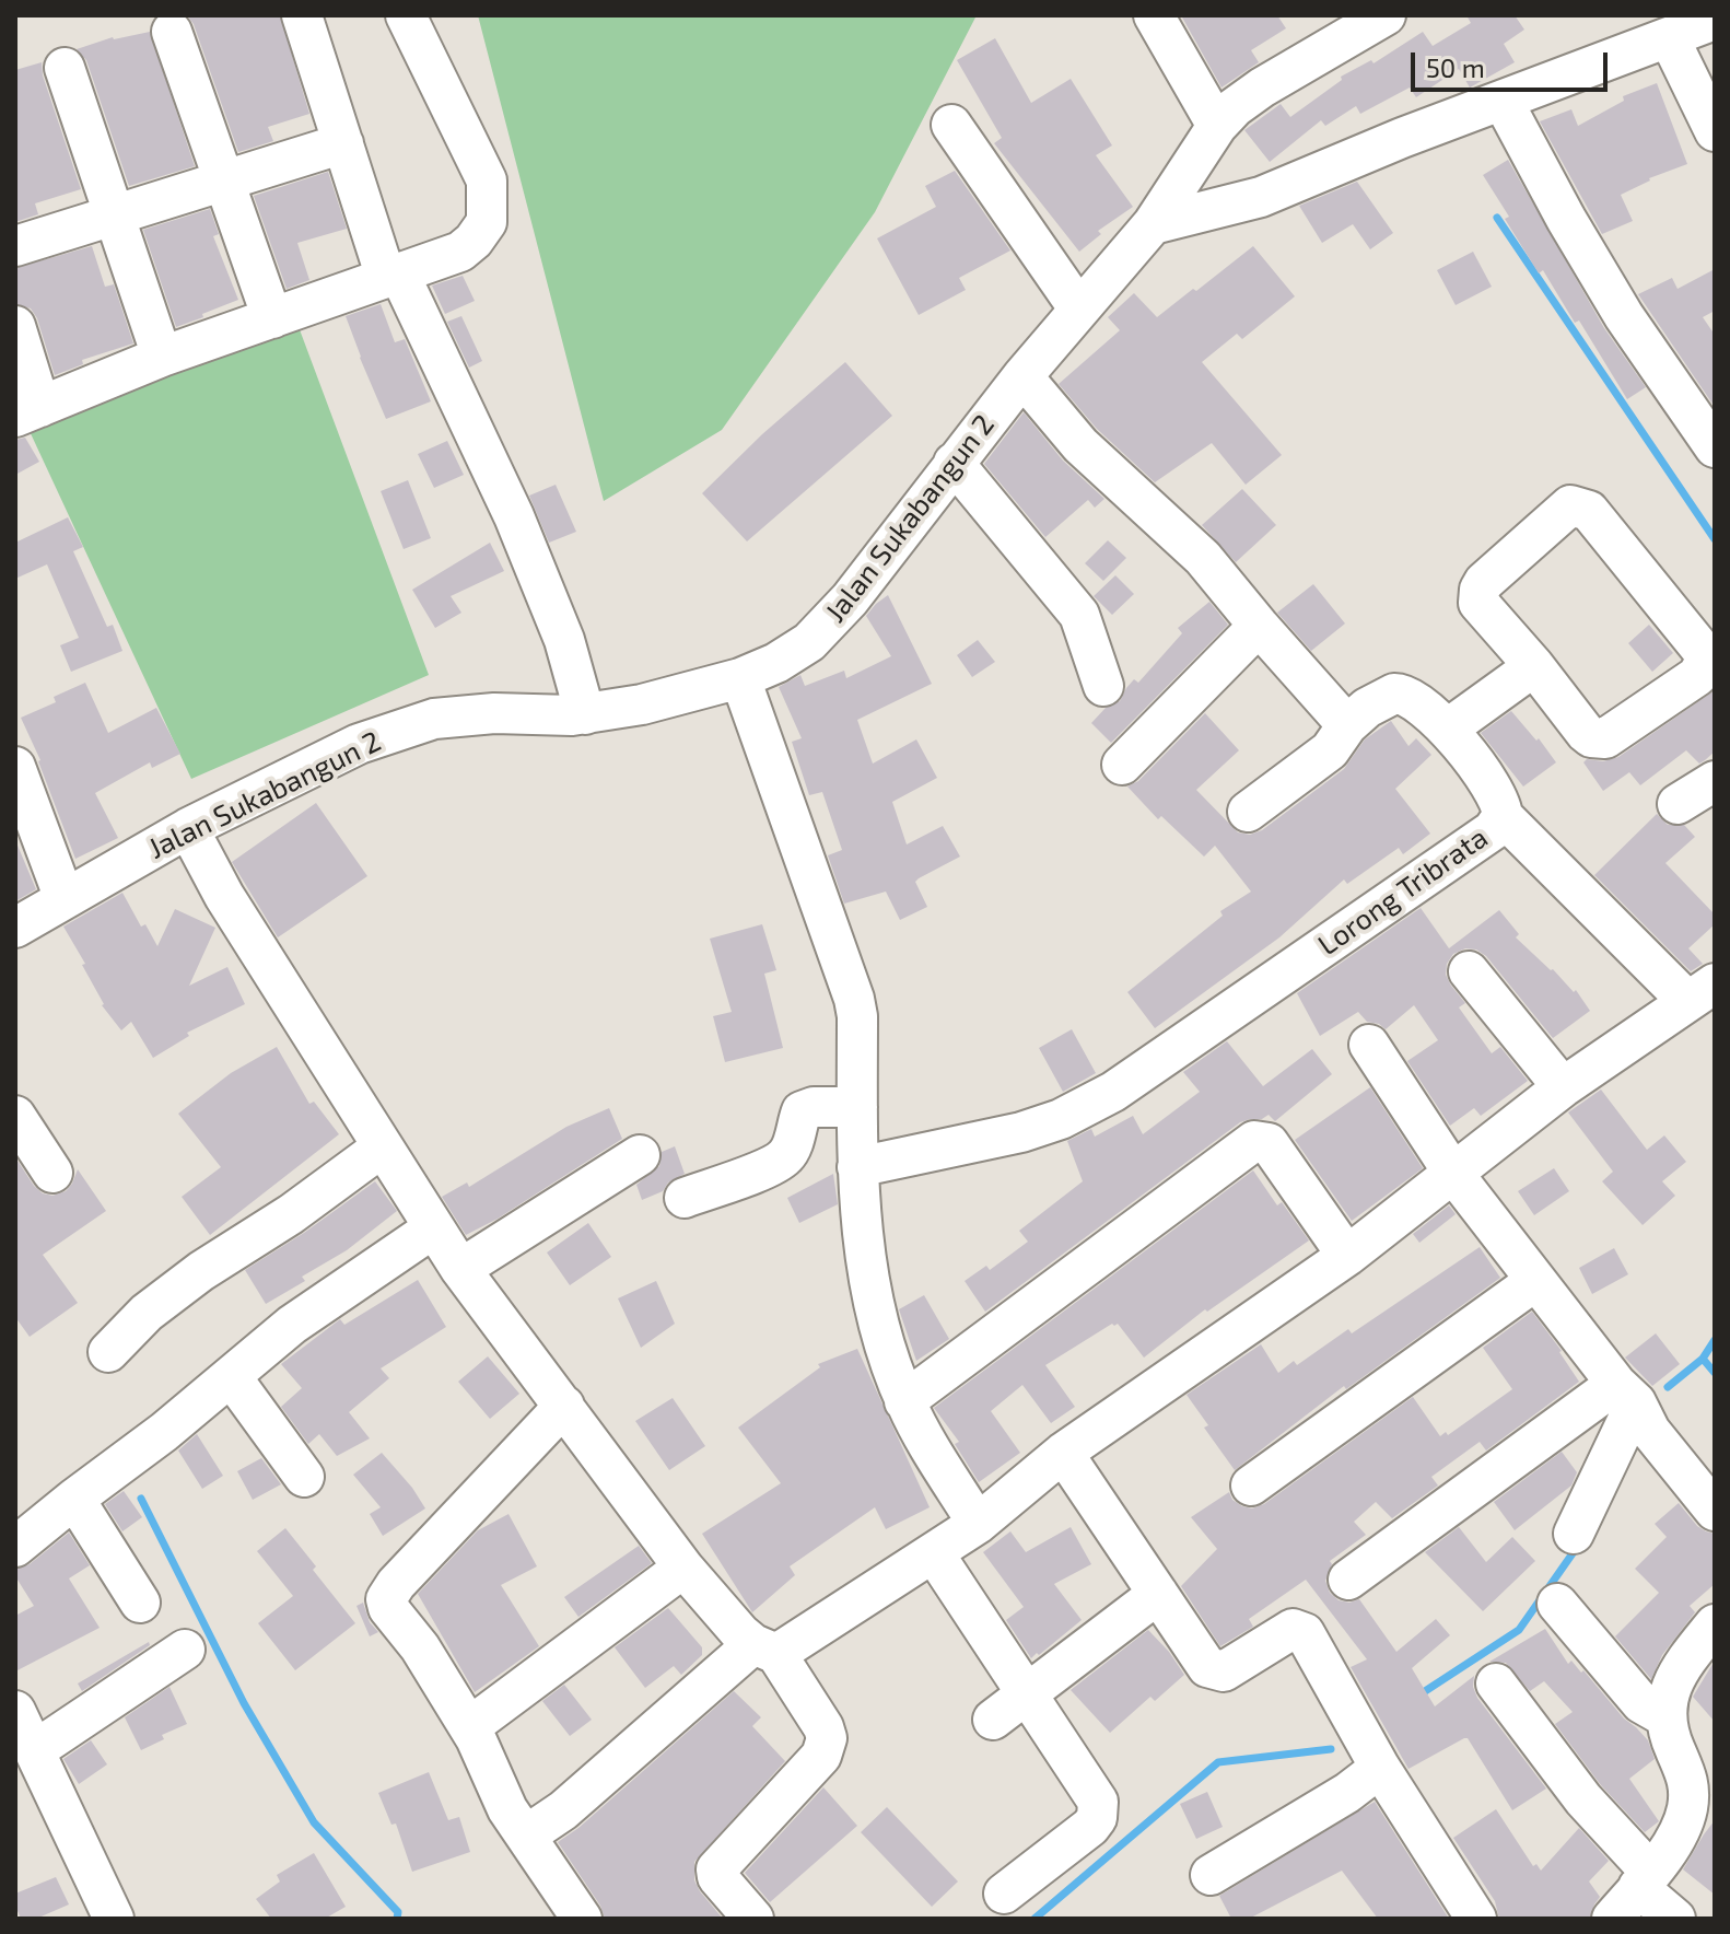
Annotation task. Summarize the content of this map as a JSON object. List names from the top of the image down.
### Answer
{
  "streets": {
    "street": ["Jalan Sukabangun 2", "Lorong Tribrata"]
  },
  "scale_bar": "50 m"
}
